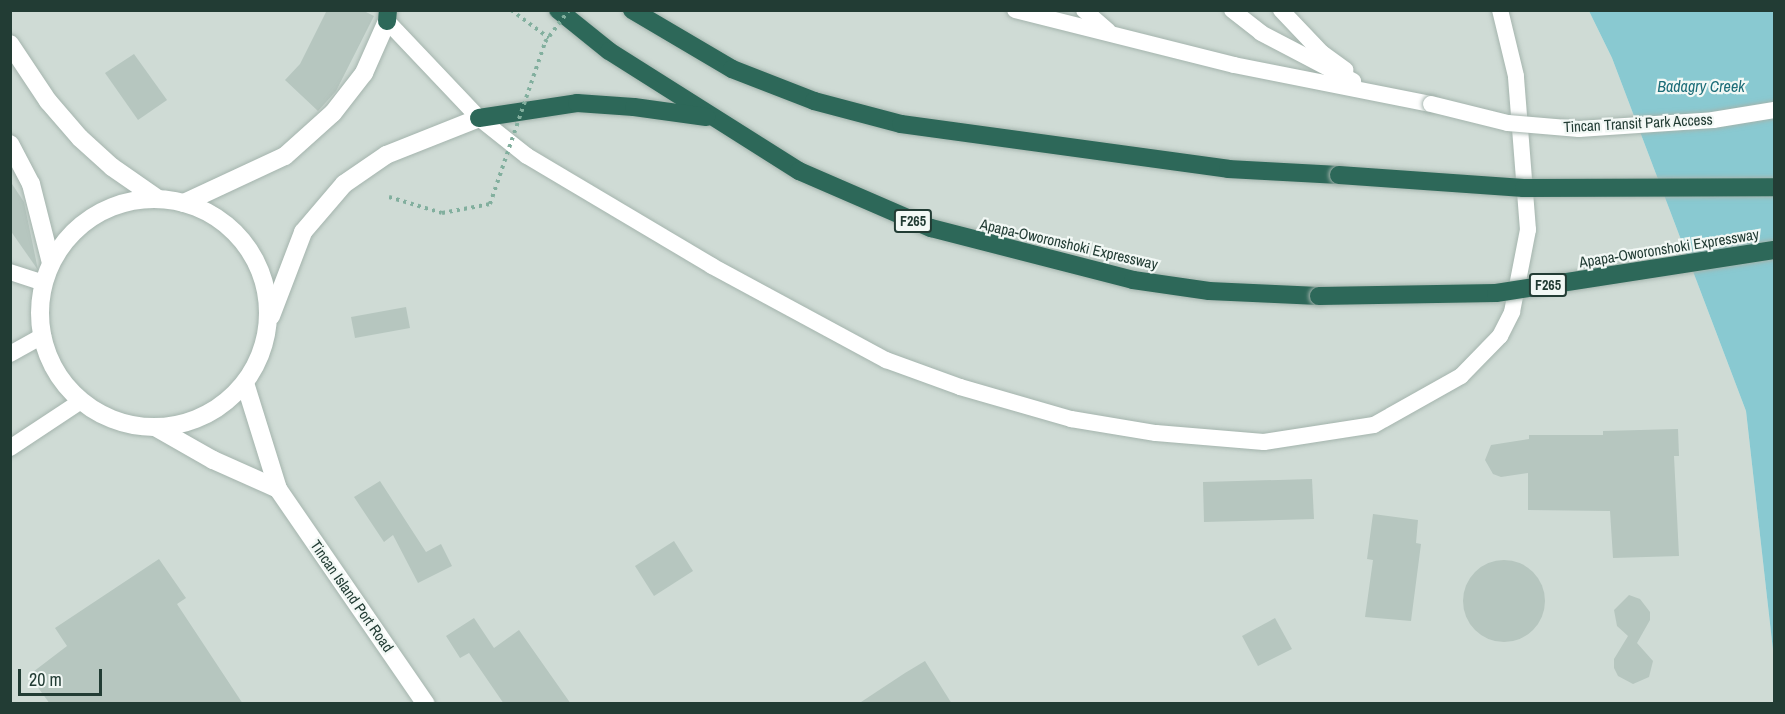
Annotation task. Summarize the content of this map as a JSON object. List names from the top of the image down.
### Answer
{
  "streets": {
    "highway": ["F265", "Apapa-Oworonshoki Expressway"],
    "street": ["Tincan Island Port Road"],
    "lane": ["Tincan Transit Park Access"]
  },
  "water": ["Badagry Creek"],
  "scale_bar": "20 m"
}
